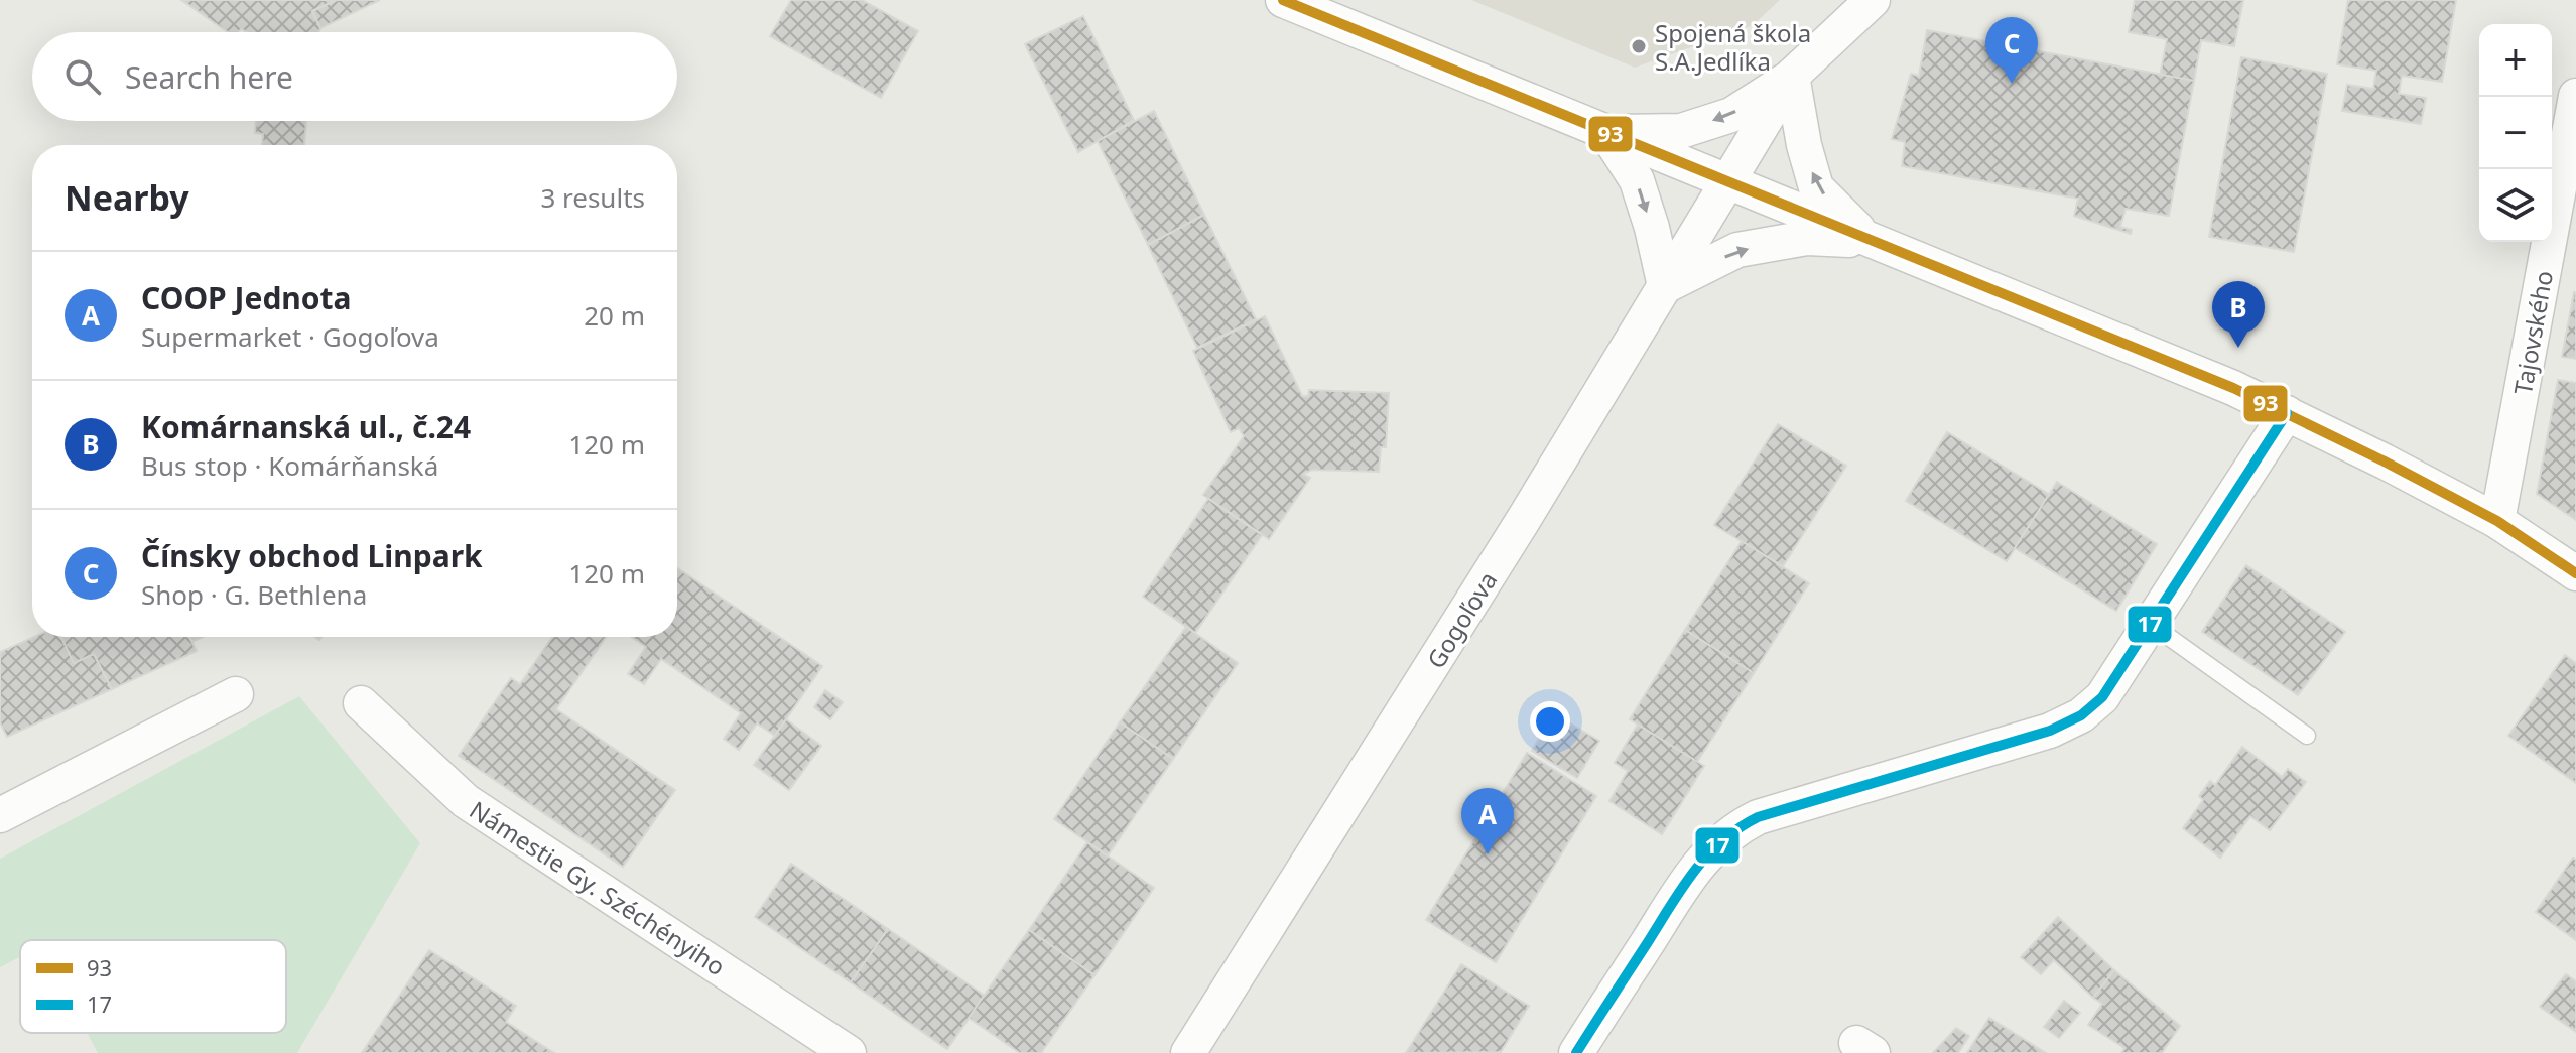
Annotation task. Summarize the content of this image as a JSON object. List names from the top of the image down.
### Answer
{
  "streets": {
    "street": ["Tajovského", "Gogoľova", "Námestie Gy. Széchényiho"]
  },
  "places": ["Spojená škola S.A.Jedlíka"],
  "lines": ["transit line 93", "transit line 17"],
  "legend": ["93", "17"],
  "page": {
    "pins": ["C", "B", "A"],
    "map_buttons": ["+", "−"],
    "search": "Search here",
    "heading": ["Nearby", "3 results"],
    "list": [
      {
        "mark": "A",
        "name": "COOP Jednota",
        "note": "Supermarket · Gogoľova",
        "value": "20 m"
      },
      {
        "mark": "B",
        "name": "Komárnanská ul., č.24",
        "note": "Bus stop · Komárňanská",
        "value": "120 m"
      },
      {
        "mark": "C",
        "name": "Čínsky obchod Linpark",
        "note": "Shop · G. Bethlena",
        "value": "120 m"
      }
    ]
  }
}
